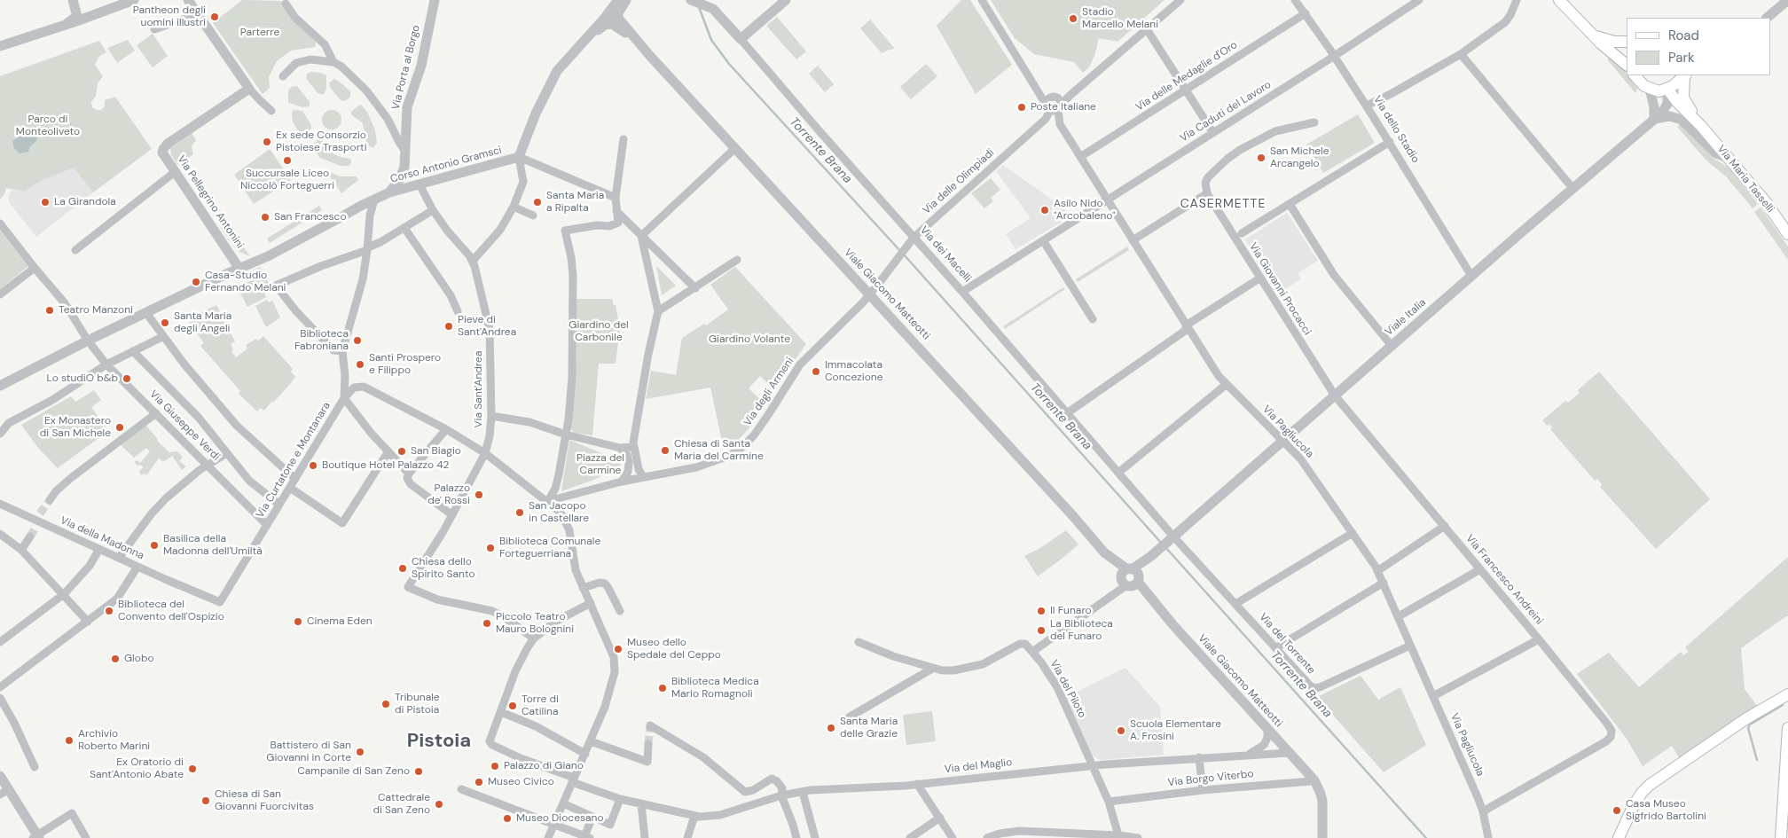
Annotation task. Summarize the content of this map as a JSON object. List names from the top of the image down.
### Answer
{
  "streets": {
    "main road": ["Via Maria Tasselli"],
    "street": [
      "Via Porta al Borgo",
      "Via delle Medaglie d'Oro",
      "Via Caduti del Lavoro",
      "Via dello Stadio",
      "Corso Antonio Gramsci",
      "Via delle Olimpiadi",
      "Via Pellegrino Antonini",
      "Via dei Macelli",
      "Via Giovanni Procacci",
      "Viale Giacomo Matteotti",
      "Viale Italia",
      "Via Sant'Andrea",
      "Via degli Armeni",
      "Via Giuseppe Verdi",
      "Via Pagliucola",
      "Via Curtatone e Montanara",
      "Via della Madonna",
      "Via Francesco Andreini",
      "Via del Torrente",
      "Via del Piloto",
      "Via del Maglio",
      "Via Borgo Viterbo"
    ]
  },
  "crossings": [
    ["Via delle Medaglie d'Oro", "Via dello Stadio"],
    ["Via delle Medaglie d'Oro", "Via Pagliucola"],
    ["Via Caduti del Lavoro", "Via dello Stadio"],
    ["Via Caduti del Lavoro", "Via dei Macelli"],
    ["Via Caduti del Lavoro", "Via Pagliucola"],
    ["Via dello Stadio", "Viale Italia"],
    ["Corso Antonio Gramsci", "Via Pellegrino Antonini"],
    ["Corso Antonio Gramsci", "Via Sant'Andrea"],
    ["Corso Antonio Gramsci", "Via Giuseppe Verdi"],
    ["Via Maria Tasselli", "Viale Italia"],
    ["Via delle Olimpiadi", "Via dei Macelli"],
    ["Via delle Olimpiadi", "Viale Giacomo Matteotti"],
    ["Via delle Olimpiadi", "Via degli Armeni"],
    ["Via delle Olimpiadi", "Via Pagliucola"],
    ["Via dei Macelli", "Viale Italia"],
    ["Via dei Macelli", "Via del Torrente"],
    ["Via Giovanni Procacci", "Viale Italia"],
    ["Via Giovanni Procacci", "Via Francesco Andreini"],
    ["Viale Giacomo Matteotti", "Viale Italia"],
    ["Viale Giacomo Matteotti", "Via degli Armeni"],
    ["Viale Giacomo Matteotti", "Via del Maglio"],
    ["Viale Giacomo Matteotti", "Via Borgo Viterbo"],
    ["Viale Italia", "Via Pagliucola"],
    ["Viale Italia", "Via Francesco Andreini"],
    ["Viale Italia", "Via del Torrente"],
    ["Via Giuseppe Verdi", "Via Curtatone e Montanara"],
    ["Via Pagliucola", "Via Francesco Andreini"],
    ["Via Pagliucola", "Via del Torrente"],
    ["Via Curtatone e Montanara", "Via della Madonna"],
    ["Via del Piloto", "Via del Maglio"],
    ["Via del Piloto", "Via Borgo Viterbo"]
  ],
  "districts": ["CASERMETTE", "Pistoia"],
  "water": ["Torrente Brana"],
  "parks": [
    "Parterre",
    "Parco di Monteoliveto",
    "Giardino del Carbonile",
    "Giardino Volante",
    "Piazza del Carmine"
  ],
  "places": [
    "Pantheon degli uomini illustri",
    "Stadio Marcello Melani",
    "Poste Italiane",
    "Ex sede Consorzio Pistoiese Trasporti",
    "San Michele Arcangelo",
    "Succursale Liceo Niccolò Forteguerri",
    "La Girandola",
    "Santa Maria a Ripalta",
    "Asilo Nido \"Arcobaleno\"",
    "San Francesco",
    "Casa-Studio Fernando Melani",
    "Teatro Manzoni",
    "Santa Maria degli Angeli",
    "Pieve di Sant'Andrea",
    "Biblioteca Fabroniana",
    "Santi Prospero e Filippo",
    "Immacolata Concezione",
    "Lo studiO b&b",
    "Ex Monastero di San Michele",
    "Chiesa di Santa Maria del Carmine",
    "San Biagio",
    "Boutique Hotel Palazzo 42",
    "Palazzo de' Rossi",
    "San Jacopo in Castellare",
    "Basilica della Madonna dell'Umiltà",
    "Biblioteca Comunale Forteguerriana",
    "Chiesa dello Spirito Santo",
    "Biblioteca del Convento dell'Ospizio",
    "Il Funaro",
    "Cinema Eden",
    "Piccolo Teatro Mauro Bolognini",
    "La Biblioteca del Funaro",
    "Museo dello Spedale del Ceppo",
    "Globo",
    "Biblioteca Medica Mario Romagnoli",
    "Tribunale di Pistoia",
    "Torre di Catilina",
    "Santa Maria delle Grazie",
    "Scuola Elementare A. Frosini",
    "Archivio Roberto Marini",
    "Battistero di San Giovanni in Corte",
    "Palazzo di Giano",
    "Ex Oratorio di Sant'Antonio Abate",
    "Campanile di San Zeno",
    "Museo Civico",
    "Chiesa di San Giovanni Fuorcivitas",
    "Cattedrale di San Zeno",
    "Casa Museo Sigfrido Bartolini",
    "Museo Diocesano"
  ],
  "legend": ["Road", "Park"]
}
